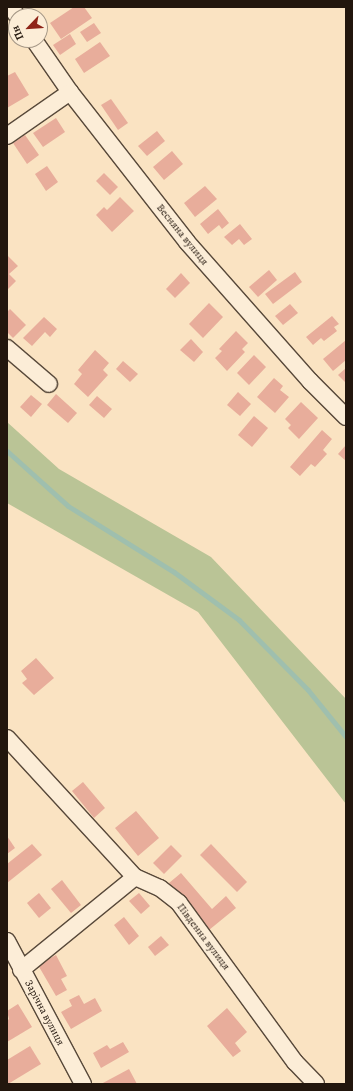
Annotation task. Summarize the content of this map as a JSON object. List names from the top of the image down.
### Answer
{
  "streets": {
    "street": ["Весняна вулиця", "Південна вулиця", "Зарічна вулиця"]
  },
  "north": "bottom left"
}
